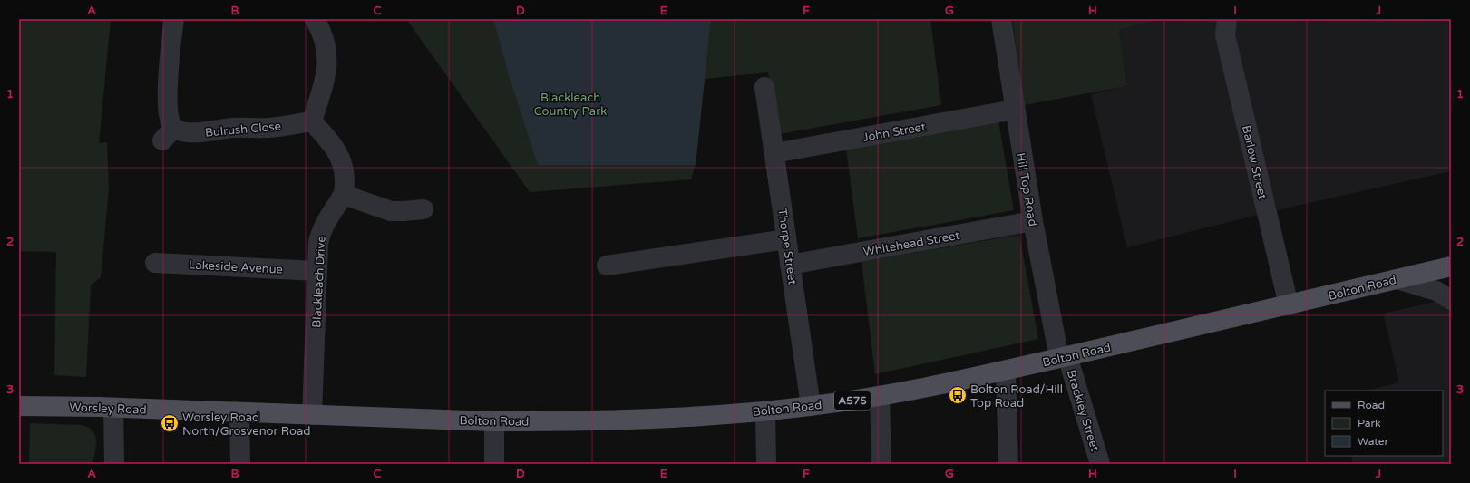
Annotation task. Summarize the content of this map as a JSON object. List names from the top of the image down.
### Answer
{
  "streets": {
    "main road": ["Bolton Road", "A575", "Worsley Road"],
    "street": [
      "Bulrush Close",
      "John Street",
      "Barlow Street",
      "Hill Top Road",
      "Whitehead Street",
      "Thorpe Street",
      "Lakeside Avenue",
      "Blackleach Drive",
      "Brackley Street"
    ]
  },
  "crossings": [
    ["John Street", "Hill Top Road"],
    ["John Street", "Thorpe Street"],
    ["Barlow Street", "Bolton Road"],
    ["Hill Top Road", "Whitehead Street"],
    ["Hill Top Road", "Bolton Road"],
    ["Hill Top Road", "Brackley Street"],
    ["Whitehead Street", "Thorpe Street"],
    ["Thorpe Street", "Bolton Road"],
    ["Lakeside Avenue", "Blackleach Drive"],
    ["Blackleach Drive", "Bolton Road"],
    ["Bolton Road", "Worsley Road"],
    ["Bolton Road", "Brackley Street"]
  ],
  "parks": ["Blackleach Country Park"],
  "places": {
    "bus stop": ["Bolton Road/Hill Top Road", "Worsley Road North/Grosvenor Road"]
  },
  "legend": ["Road", "Park", "Water"],
  "grid": {
    "columns": [
      "A",
      "B",
      "C",
      "D",
      "E",
      "F",
      "G",
      "H",
      "I",
      "J"
    ],
    "rows": ["1", "2", "3"]
  }
}
